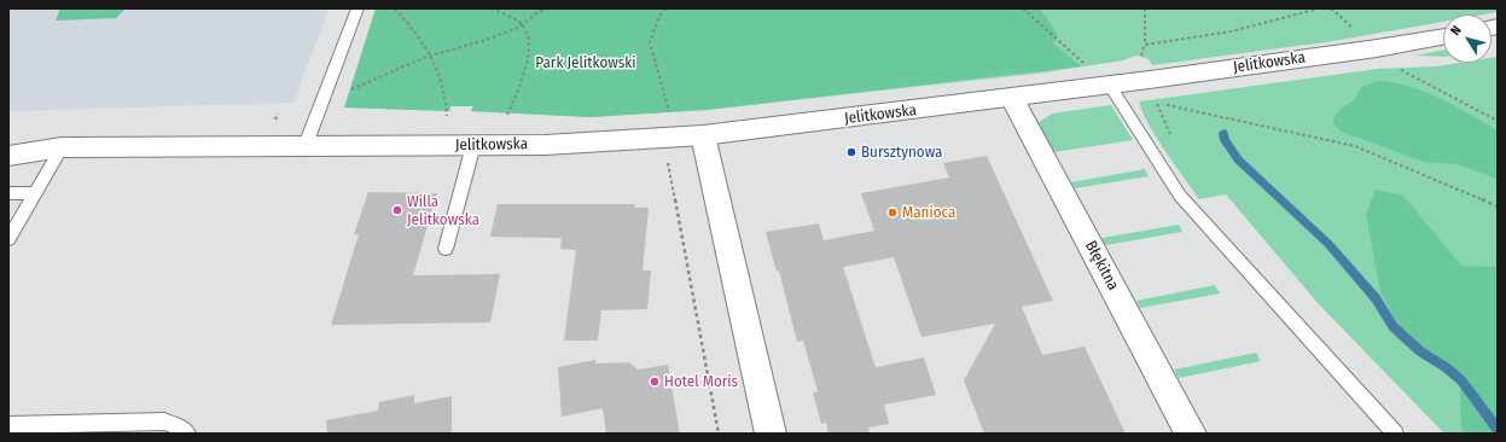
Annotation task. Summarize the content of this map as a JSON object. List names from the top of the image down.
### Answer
{
  "streets": {
    "street": ["Jelitkowska", "Błękitna"]
  },
  "crossings": [
    ["Jelitkowska", "Błękitna"]
  ],
  "parks": ["Park Jelitkowski"],
  "places": [
    "Bursztynowa",
    "Willa Jelitkowska",
    "Manioca",
    "Hotel Moris"
  ],
  "north": "top left"
}
